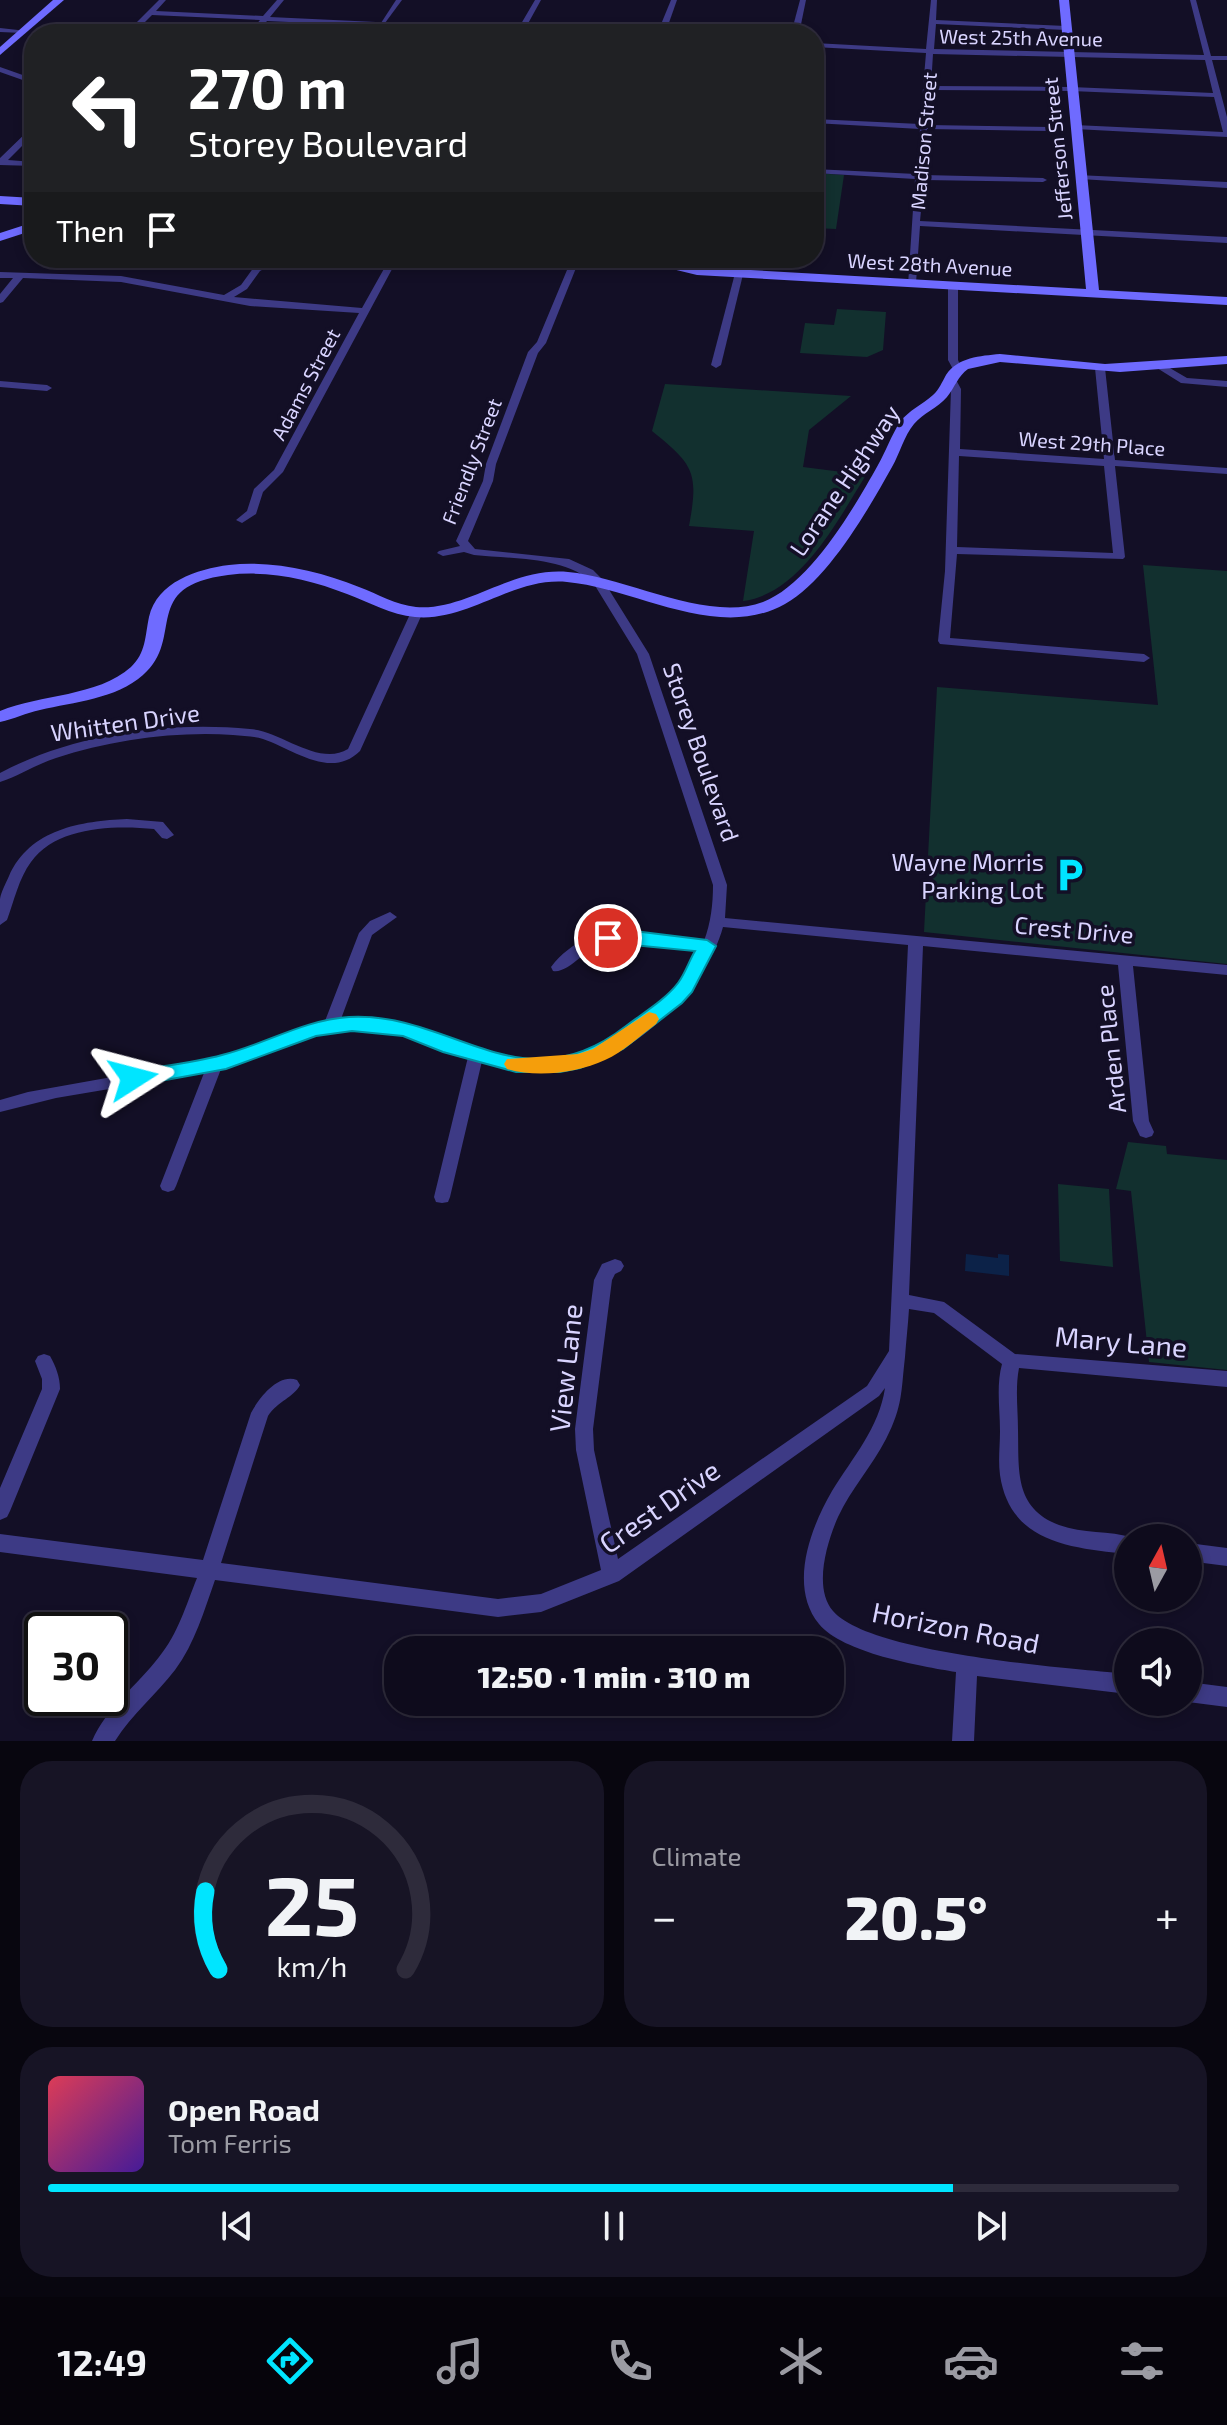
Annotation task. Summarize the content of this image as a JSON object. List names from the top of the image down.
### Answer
{
  "streets": {
    "street": [
      "West 25th Avenue",
      "Madison Street",
      "Jefferson Street",
      "West 28th Avenue",
      "Adams Street",
      "West 29th Place",
      "Friendly Street",
      "Lorane Highway",
      "Whitten Drive",
      "Storey Boulevard",
      "Crest Drive",
      "Arden Place",
      "Mary Lane",
      "View Lane",
      "Horizon Road"
    ]
  },
  "crossings": [
    ["West 25th Avenue", "Madison Street"],
    ["West 25th Avenue", "Jefferson Street"],
    ["Madison Street", "West 28th Avenue"],
    ["Jefferson Street", "West 28th Avenue"],
    ["Friendly Street", "Lorane Highway"],
    ["Friendly Street", "Storey Boulevard"],
    ["Lorane Highway", "Whitten Drive"],
    ["Lorane Highway", "Storey Boulevard"],
    ["Storey Boulevard", "Crest Drive"],
    ["Crest Drive", "Arden Place"],
    ["Crest Drive", "View Lane"],
    ["Crest Drive", "Horizon Road"]
  ],
  "places": {
    "parking": ["Wayne Morris Parking Lot"]
  },
  "north": "top",
  "page": {
    "turn": ["270 m", "Storey Boulevard"],
    "then": "Then",
    "limit": "30",
    "trip": "12:50 · 1 min · 310 m",
    "tile": "Climate",
    "heat": ["−", "20.5°", "+"],
    "song": ["Open Road", "Tom Ferris"],
    "tabs": "12:49",
    "gauge": ["25", "km/h"]
  }
}
